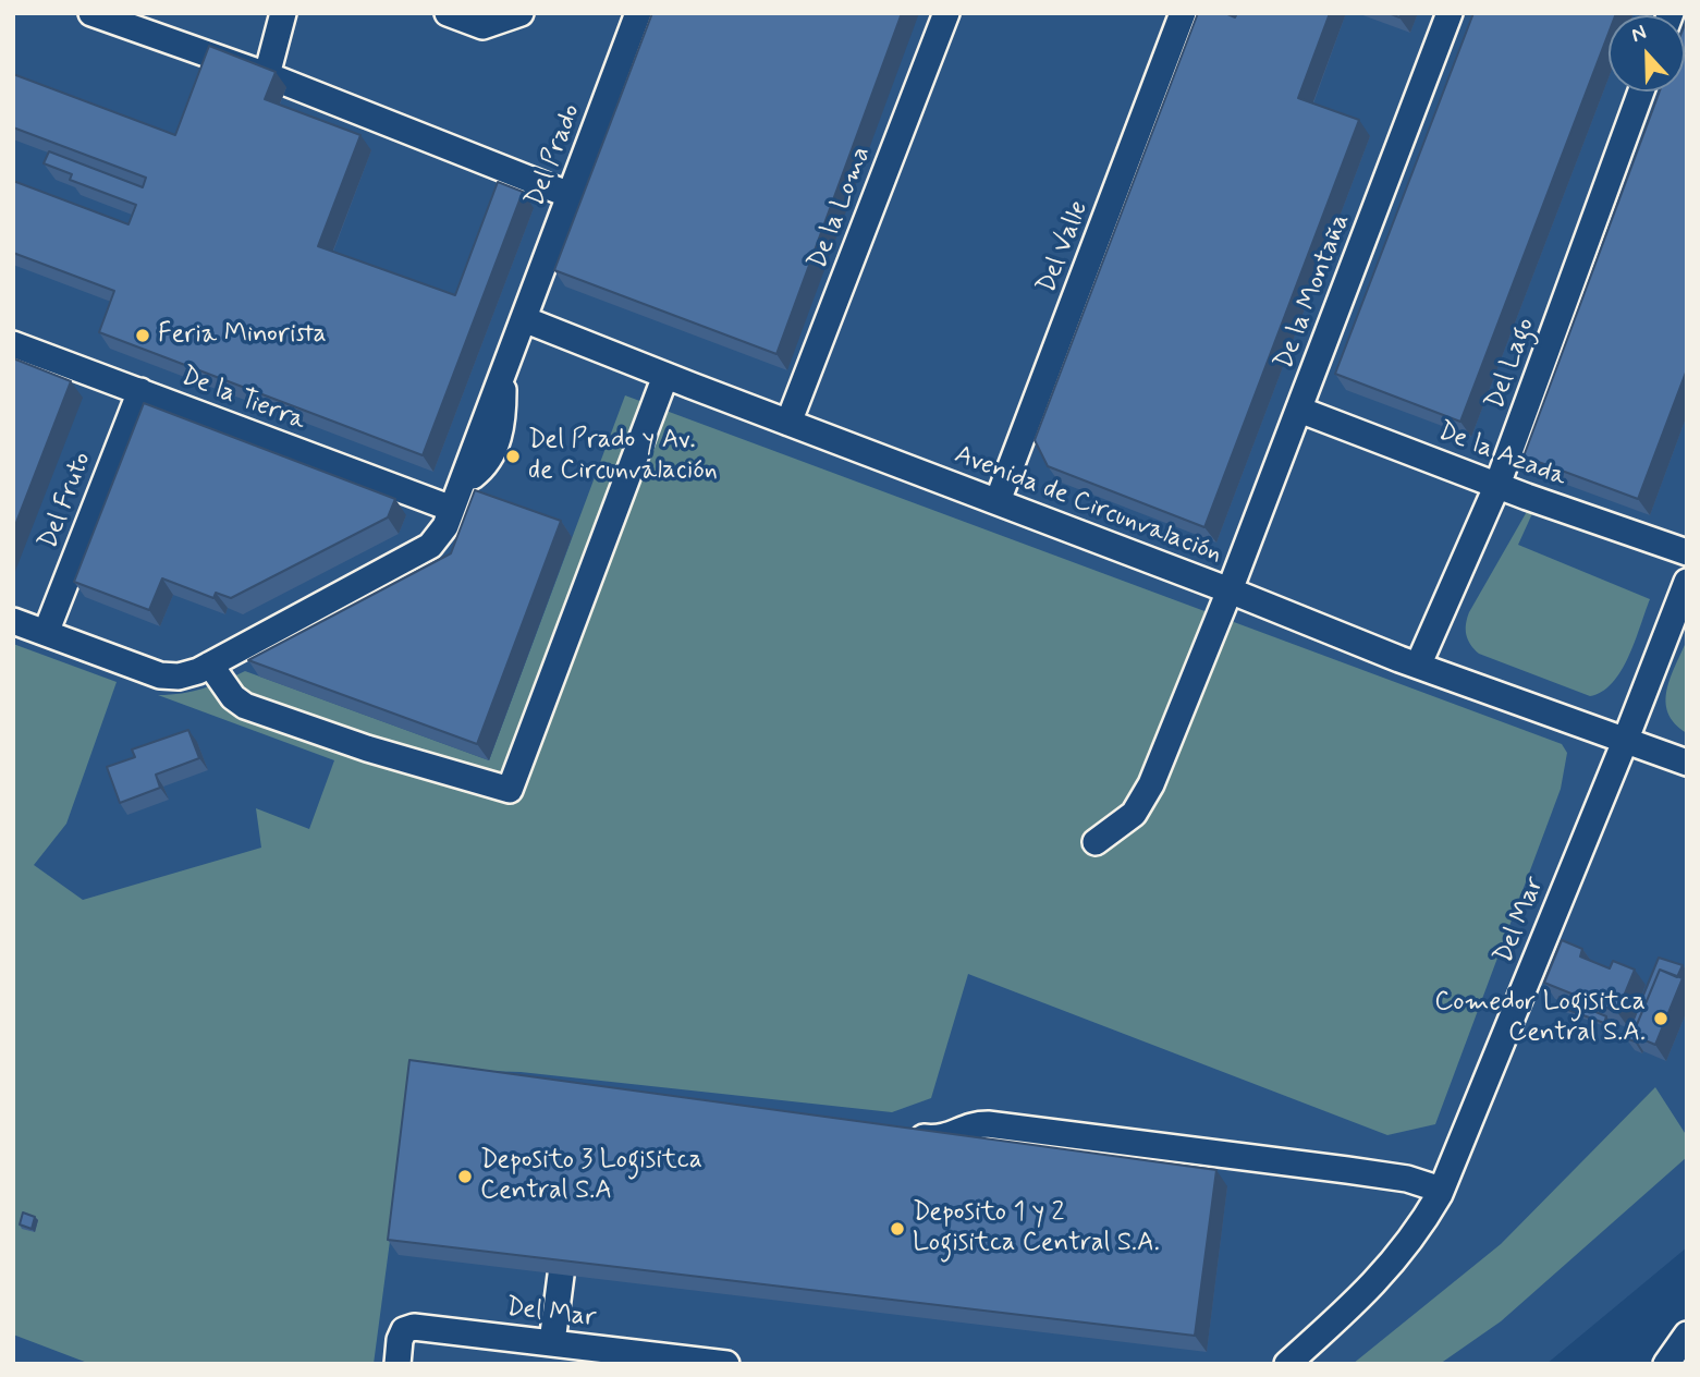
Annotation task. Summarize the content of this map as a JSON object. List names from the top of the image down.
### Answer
{
  "streets": {
    "street": [
      "Del Prado",
      "De la Loma",
      "Del Valle",
      "De la Montaña",
      "Del Lago",
      "De la Tierra",
      "De la Azada",
      "Del Fruto",
      "Avenida de Circunvalación",
      "Del Mar"
    ]
  },
  "crossings": [
    ["Del Prado", "Avenida de Circunvalación"],
    ["De la Loma", "Avenida de Circunvalación"],
    ["Del Valle", "Avenida de Circunvalación"],
    ["De la Montaña", "De la Azada"],
    ["De la Montaña", "Avenida de Circunvalación"],
    ["Del Lago", "De la Azada"],
    ["Del Lago", "Avenida de Circunvalación"],
    ["De la Tierra", "Del Fruto"],
    ["Avenida de Circunvalación", "Del Mar"]
  ],
  "places": [
    "Feria Minorista",
    "Del Prado y Av. de Circunvalación",
    "Comedor Logisitca Central S.A.",
    "Deposito 3 Logisitca Central S.A",
    "Deposito 1 y 2 Logisitca Central S.A."
  ],
  "north": "top"
}
